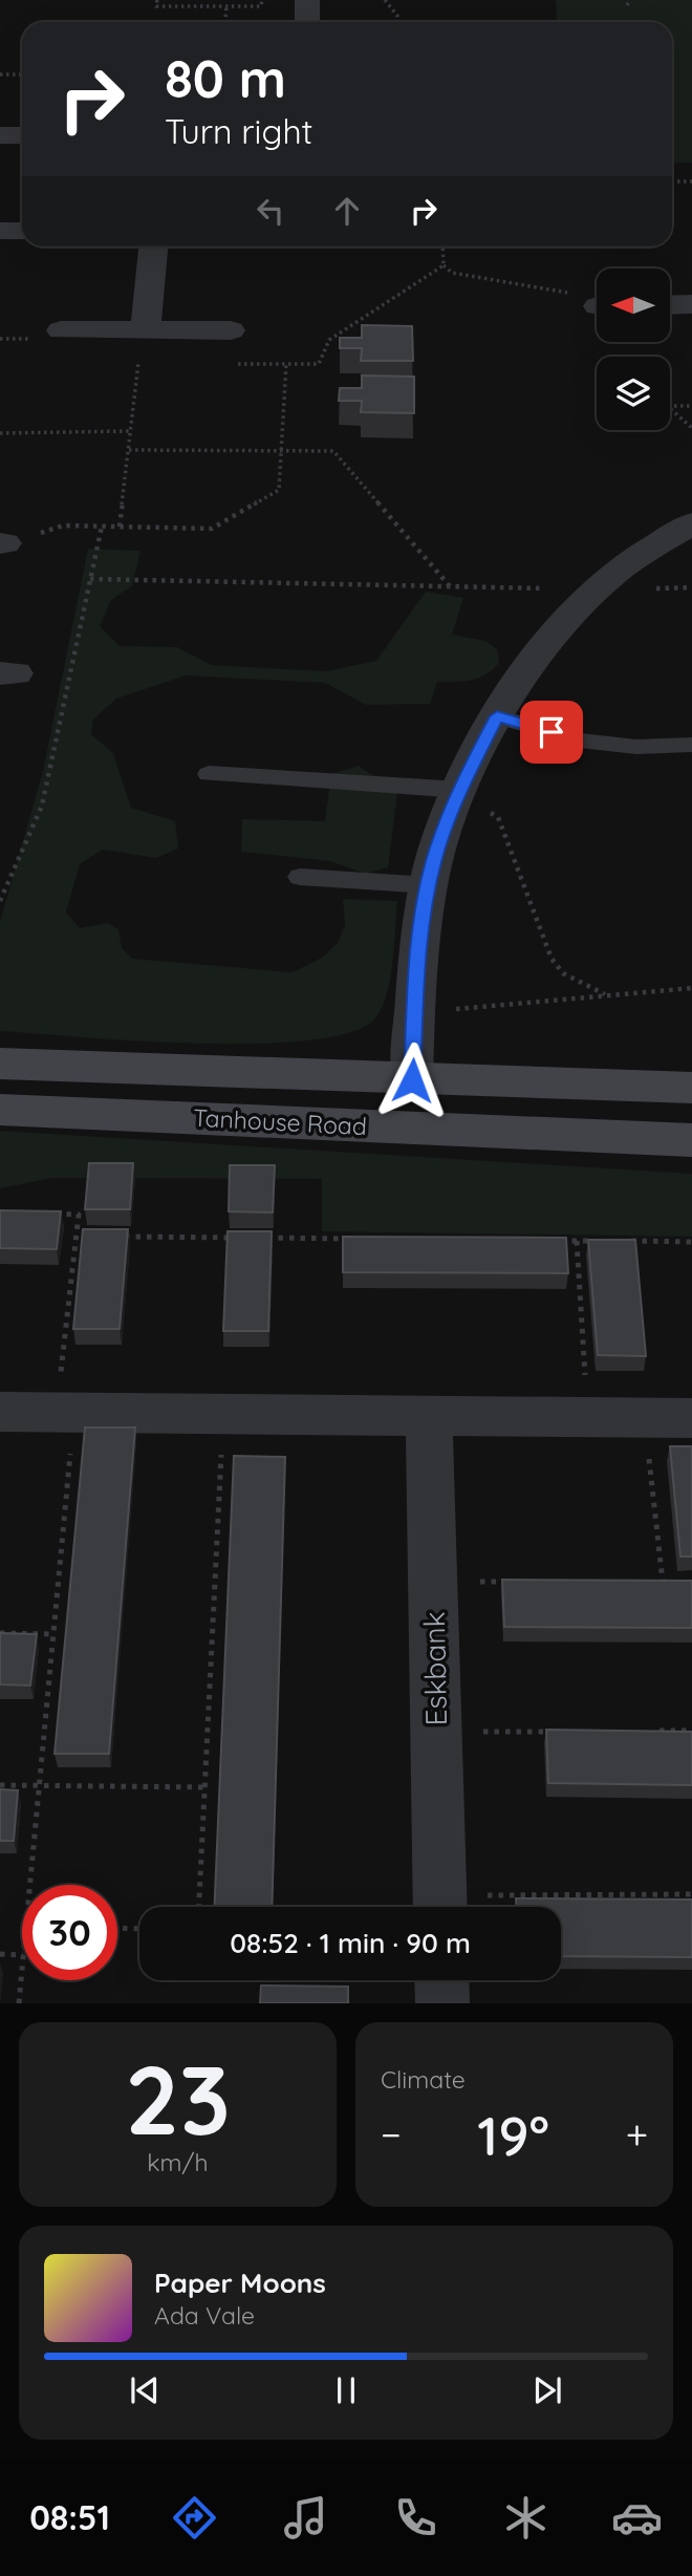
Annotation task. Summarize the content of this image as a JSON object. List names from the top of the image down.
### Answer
{
  "streets": {
    "street": ["Tanhouse Road", "Eskbank"]
  },
  "north": "left",
  "page": {
    "turn": ["80 m", "Turn right"],
    "limit": "30",
    "trip": "08:52 · 1 min · 90 m",
    "tile": [
      ["23", "km/h"],
      "Climate"
    ],
    "heat": ["−", "19°", "+"],
    "song": ["Paper Moons", "Ada Vale"],
    "tabs": "08:51"
  }
}
